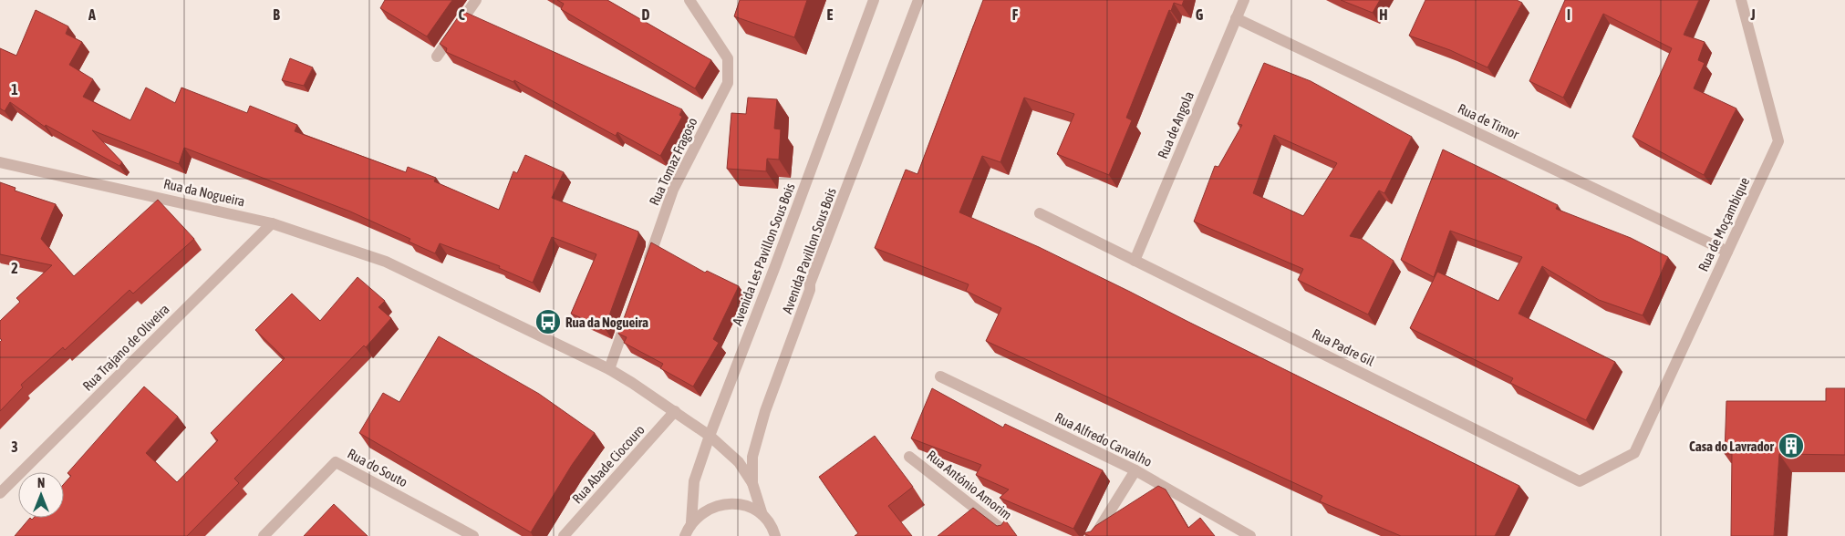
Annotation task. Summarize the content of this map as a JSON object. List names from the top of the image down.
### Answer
{
  "streets": {
    "street": [
      "Rua de Timor",
      "Rua de Angola",
      "Rua Tomaz Fragoso",
      "Rua da Nogueira",
      "Rua de Moçambique",
      "Avenida Pavillon Sous Bois",
      "Avenida Les Pavillon Sous Bois",
      "Rua Trajano de Oliveira",
      "Rua Padre Gil",
      "Rua Alfredo Carvalho",
      "Rua Abade Ciocouro",
      "Rua do Souto",
      "Rua António Amorim"
    ]
  },
  "crossings": [
    ["Rua de Timor", "Rua de Angola"],
    ["Rua de Timor", "Rua de Moçambique"],
    ["Rua de Angola", "Rua Padre Gil"],
    ["Rua da Nogueira", "Avenida Pavillon Sous Bois"],
    ["Rua da Nogueira", "Avenida Les Pavillon Sous Bois"],
    ["Rua da Nogueira", "Rua Trajano de Oliveira"],
    ["Rua da Nogueira", "Rua Abade Ciocouro"],
    ["Rua de Moçambique", "Rua Padre Gil"]
  ],
  "places": {
    "bus stop": ["Rua da Nogueira"],
    "building": ["Casa do Lavrador"]
  },
  "north": "top",
  "grid": {
    "columns": [
      "A",
      "B",
      "C",
      "D",
      "E",
      "F",
      "G",
      "H",
      "I",
      "J"
    ],
    "rows": ["1", "2", "3"]
  }
}
